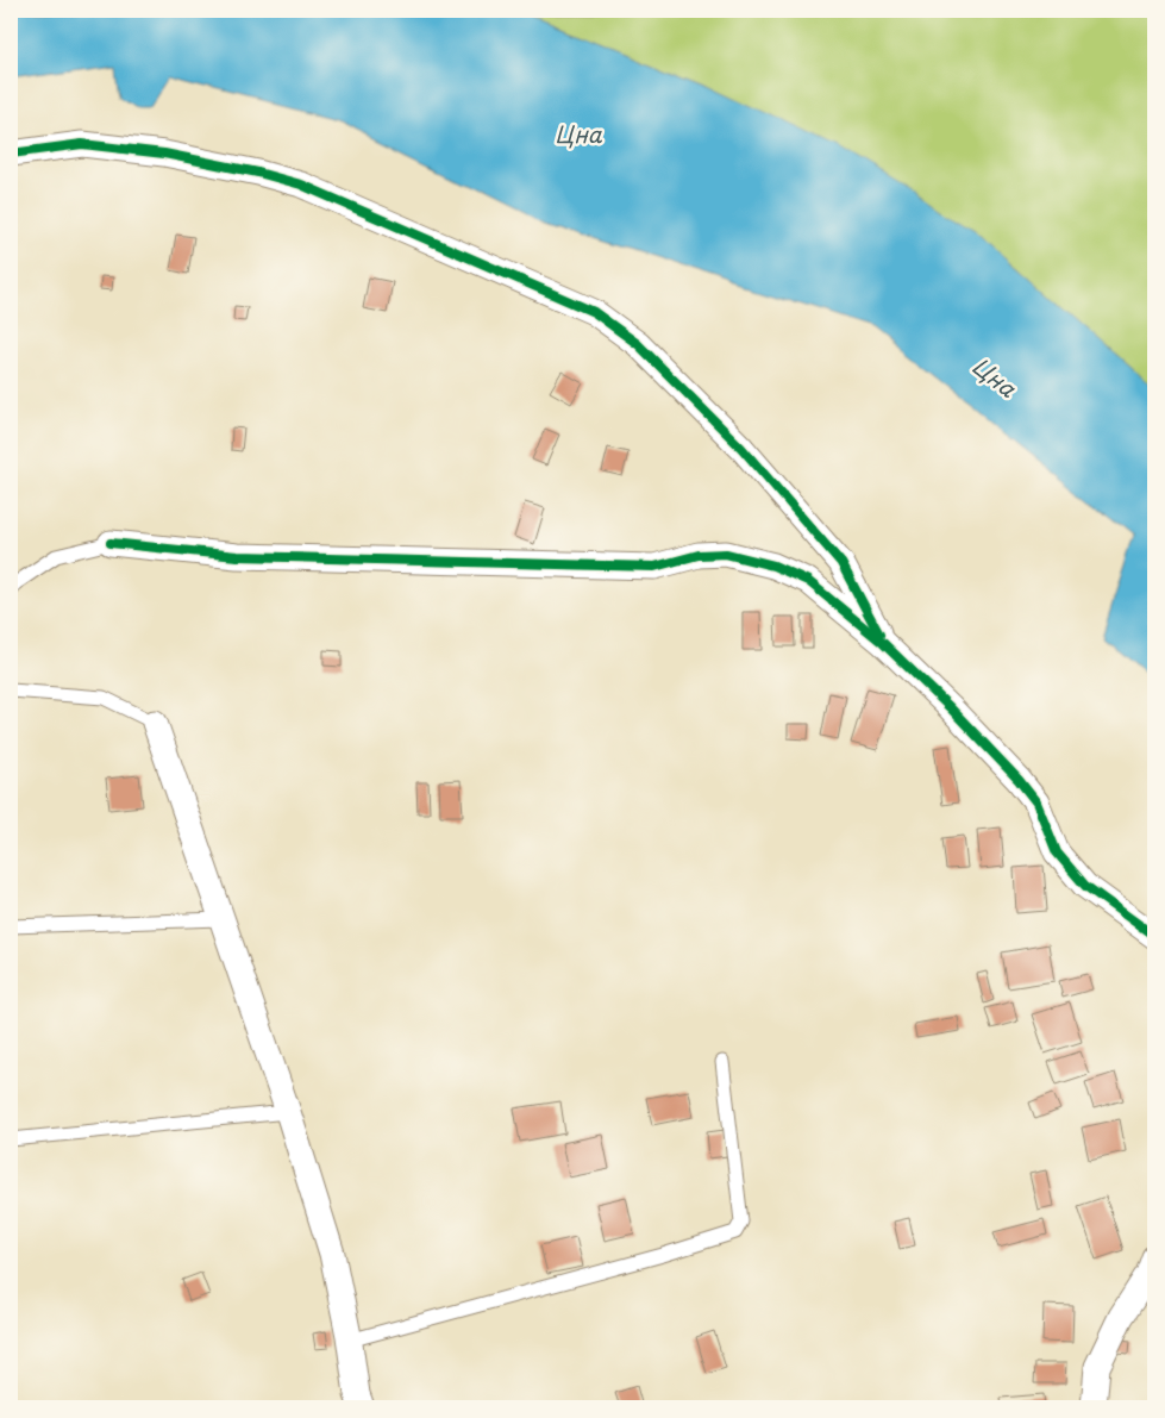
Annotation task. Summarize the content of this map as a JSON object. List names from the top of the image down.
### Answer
{
  "water": ["Цна"]
}
